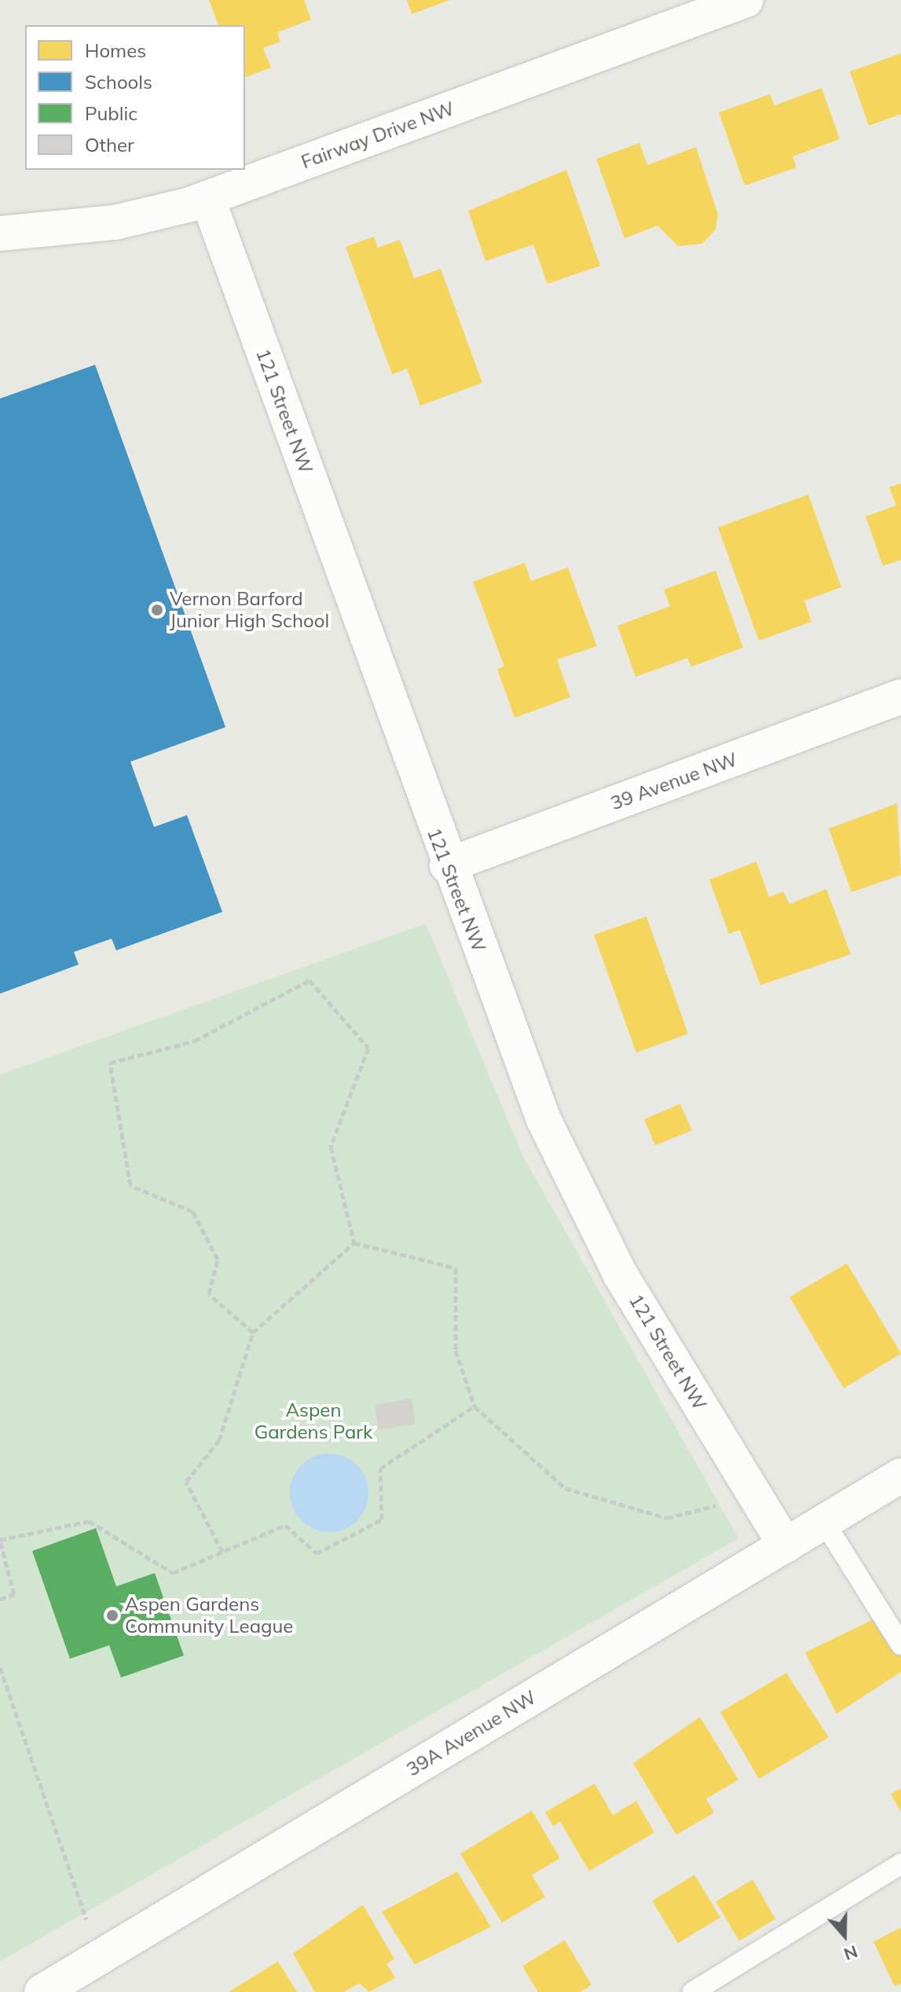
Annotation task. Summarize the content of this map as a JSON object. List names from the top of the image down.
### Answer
{
  "streets": {
    "street": [
      "Fairway Drive NW",
      "121 Street NW",
      "39 Avenue NW",
      "39A Avenue NW"
    ]
  },
  "crossings": [
    ["Fairway Drive NW", "121 Street NW"],
    ["121 Street NW", "39 Avenue NW"],
    ["121 Street NW", "39A Avenue NW"]
  ],
  "parks": ["Aspen Gardens Park"],
  "places": ["Vernon Barford Junior High School", "Aspen Gardens Community League"],
  "legend": [
    "Homes",
    "Schools",
    "Public",
    "Other"
  ],
  "north": "bottom"
}
